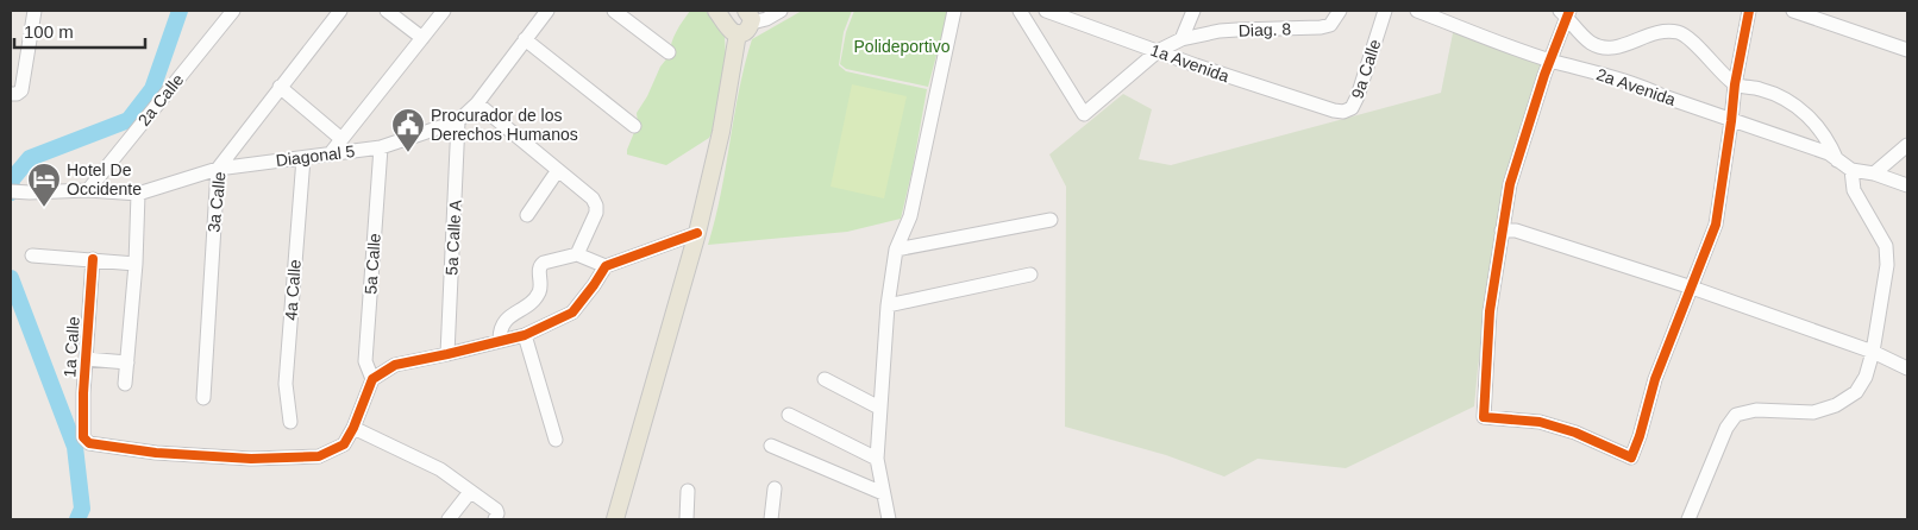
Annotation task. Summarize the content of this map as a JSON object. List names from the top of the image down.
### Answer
{
  "streets": {
    "street": [
      "Diag. 8",
      "1a Avenida",
      "9a Calle",
      "2a Avenida",
      "2a Calle",
      "Diagonal 5",
      "3a Calle",
      "5a Calle A",
      "5a Calle",
      "4a Calle",
      "1a Calle"
    ]
  },
  "crossings": [
    ["Diag. 8", "1a Avenida"],
    ["1a Avenida", "9a Calle"],
    ["2a Calle", "Diagonal 5"],
    ["Diagonal 5", "3a Calle"],
    ["Diagonal 5", "5a Calle A"],
    ["Diagonal 5", "5a Calle"],
    ["Diagonal 5", "4a Calle"]
  ],
  "parks": ["Polideportivo"],
  "places": {
    "public building": ["Procurador de los Derechos Humanos"],
    "hotel": ["Hotel De Occidente"]
  },
  "scale_bar": "100 m"
}
